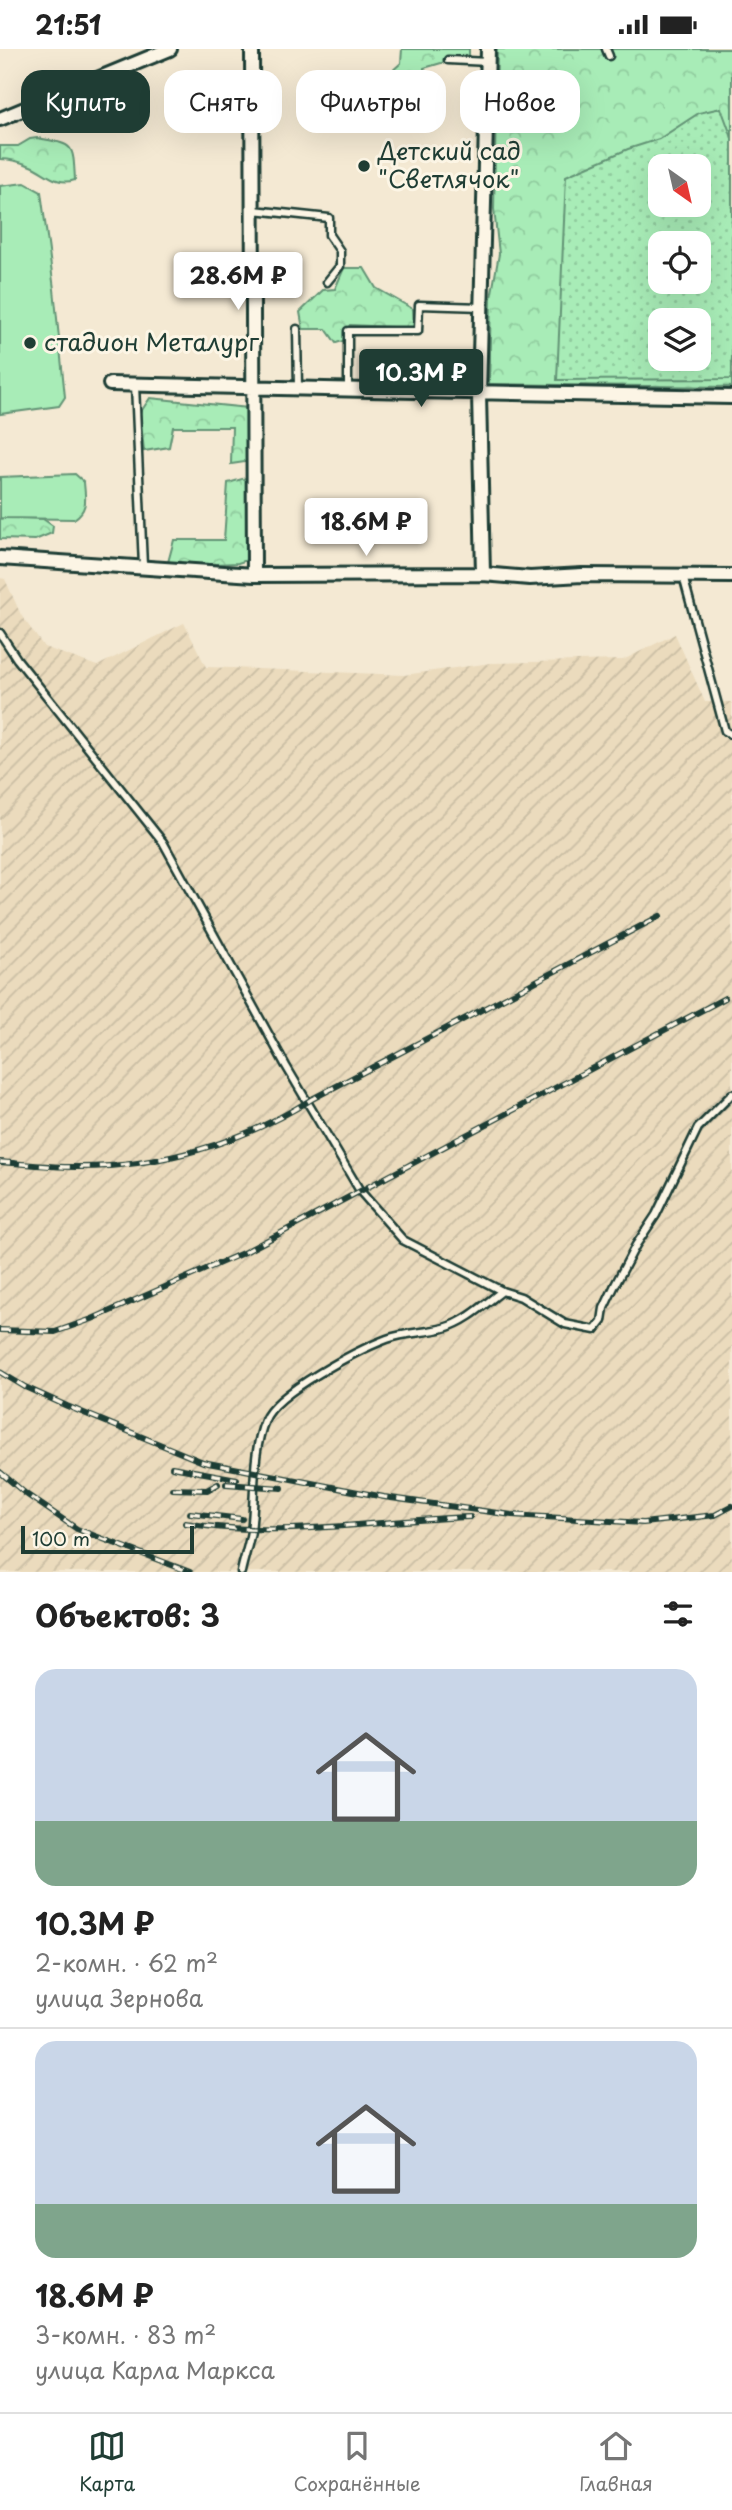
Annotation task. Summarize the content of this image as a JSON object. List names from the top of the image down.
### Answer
{
  "places": ["Детский сад \"Светлячок\"", "стадион Металург"],
  "scale_bar": "100 m",
  "north": "bottom right",
  "page": {
    "status": "21:51",
    "chip": [
      "Купить",
      "Снять",
      "Фильтры",
      "Новое"
    ],
    "price": ["28.6M ₽", "10.3M ₽", "18.6M ₽"],
    "scale": "100 m",
    "heading": "Объектов: 3",
    "list": [
      {
        "name": "10.3M ₽",
        "note": "2-комн. · 62 m² · улица Зернова"
      },
      {
        "name": "18.6M ₽",
        "note": "3-комн. · 83 m² · улица Карла Маркса"
      }
    ],
    "tabs": ["Карта", "Сохранённые", "Главная"]
  }
}
